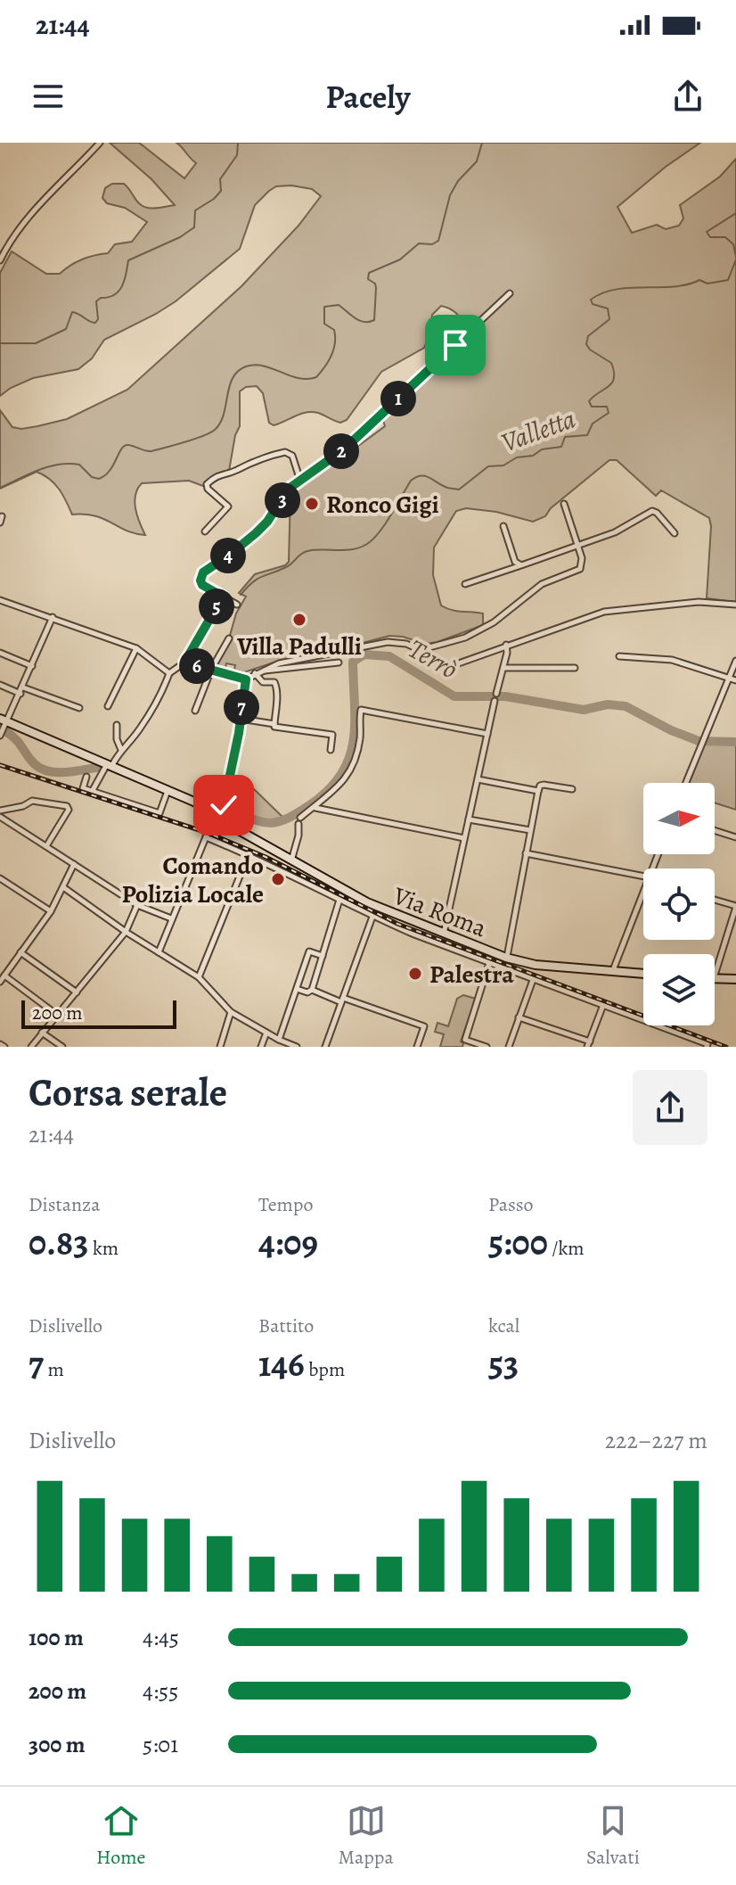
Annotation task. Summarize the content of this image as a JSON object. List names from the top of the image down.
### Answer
{
  "streets": {
    "street": ["Via Roma"]
  },
  "water": ["Valletta", "Terrò"],
  "places": [
    "Ronco Gigi",
    "Villa Padulli",
    "Comando Polizia Locale",
    "Palestra"
  ],
  "scale_bar": "200 m",
  "north": "right",
  "page": {
    "status": "21:44",
    "header": "Pacely",
    "pins": [
      "1",
      "2",
      "3",
      "4",
      "5",
      "6",
      "7"
    ],
    "scale": "200 m",
    "heading": ["Corsa serale", "21:44"],
    "stats": [
      ["Distanza", "0.83 km"],
      ["Tempo", "4:09"],
      ["Passo", "5:00 /km"],
      ["Dislivello", "7 m"],
      ["Battito", "146 bpm"],
      ["kcal", "53"]
    ],
    "chart": ["Dislivello", "222–227 m"],
    "list": [
      {
        "name": "100 m",
        "note": "4:45"
      },
      {
        "name": "200 m",
        "note": "4:55"
      },
      {
        "name": "300 m",
        "note": "5:01"
      }
    ],
    "tabs": ["Home", "Mappa", "Salvati"]
  }
}
